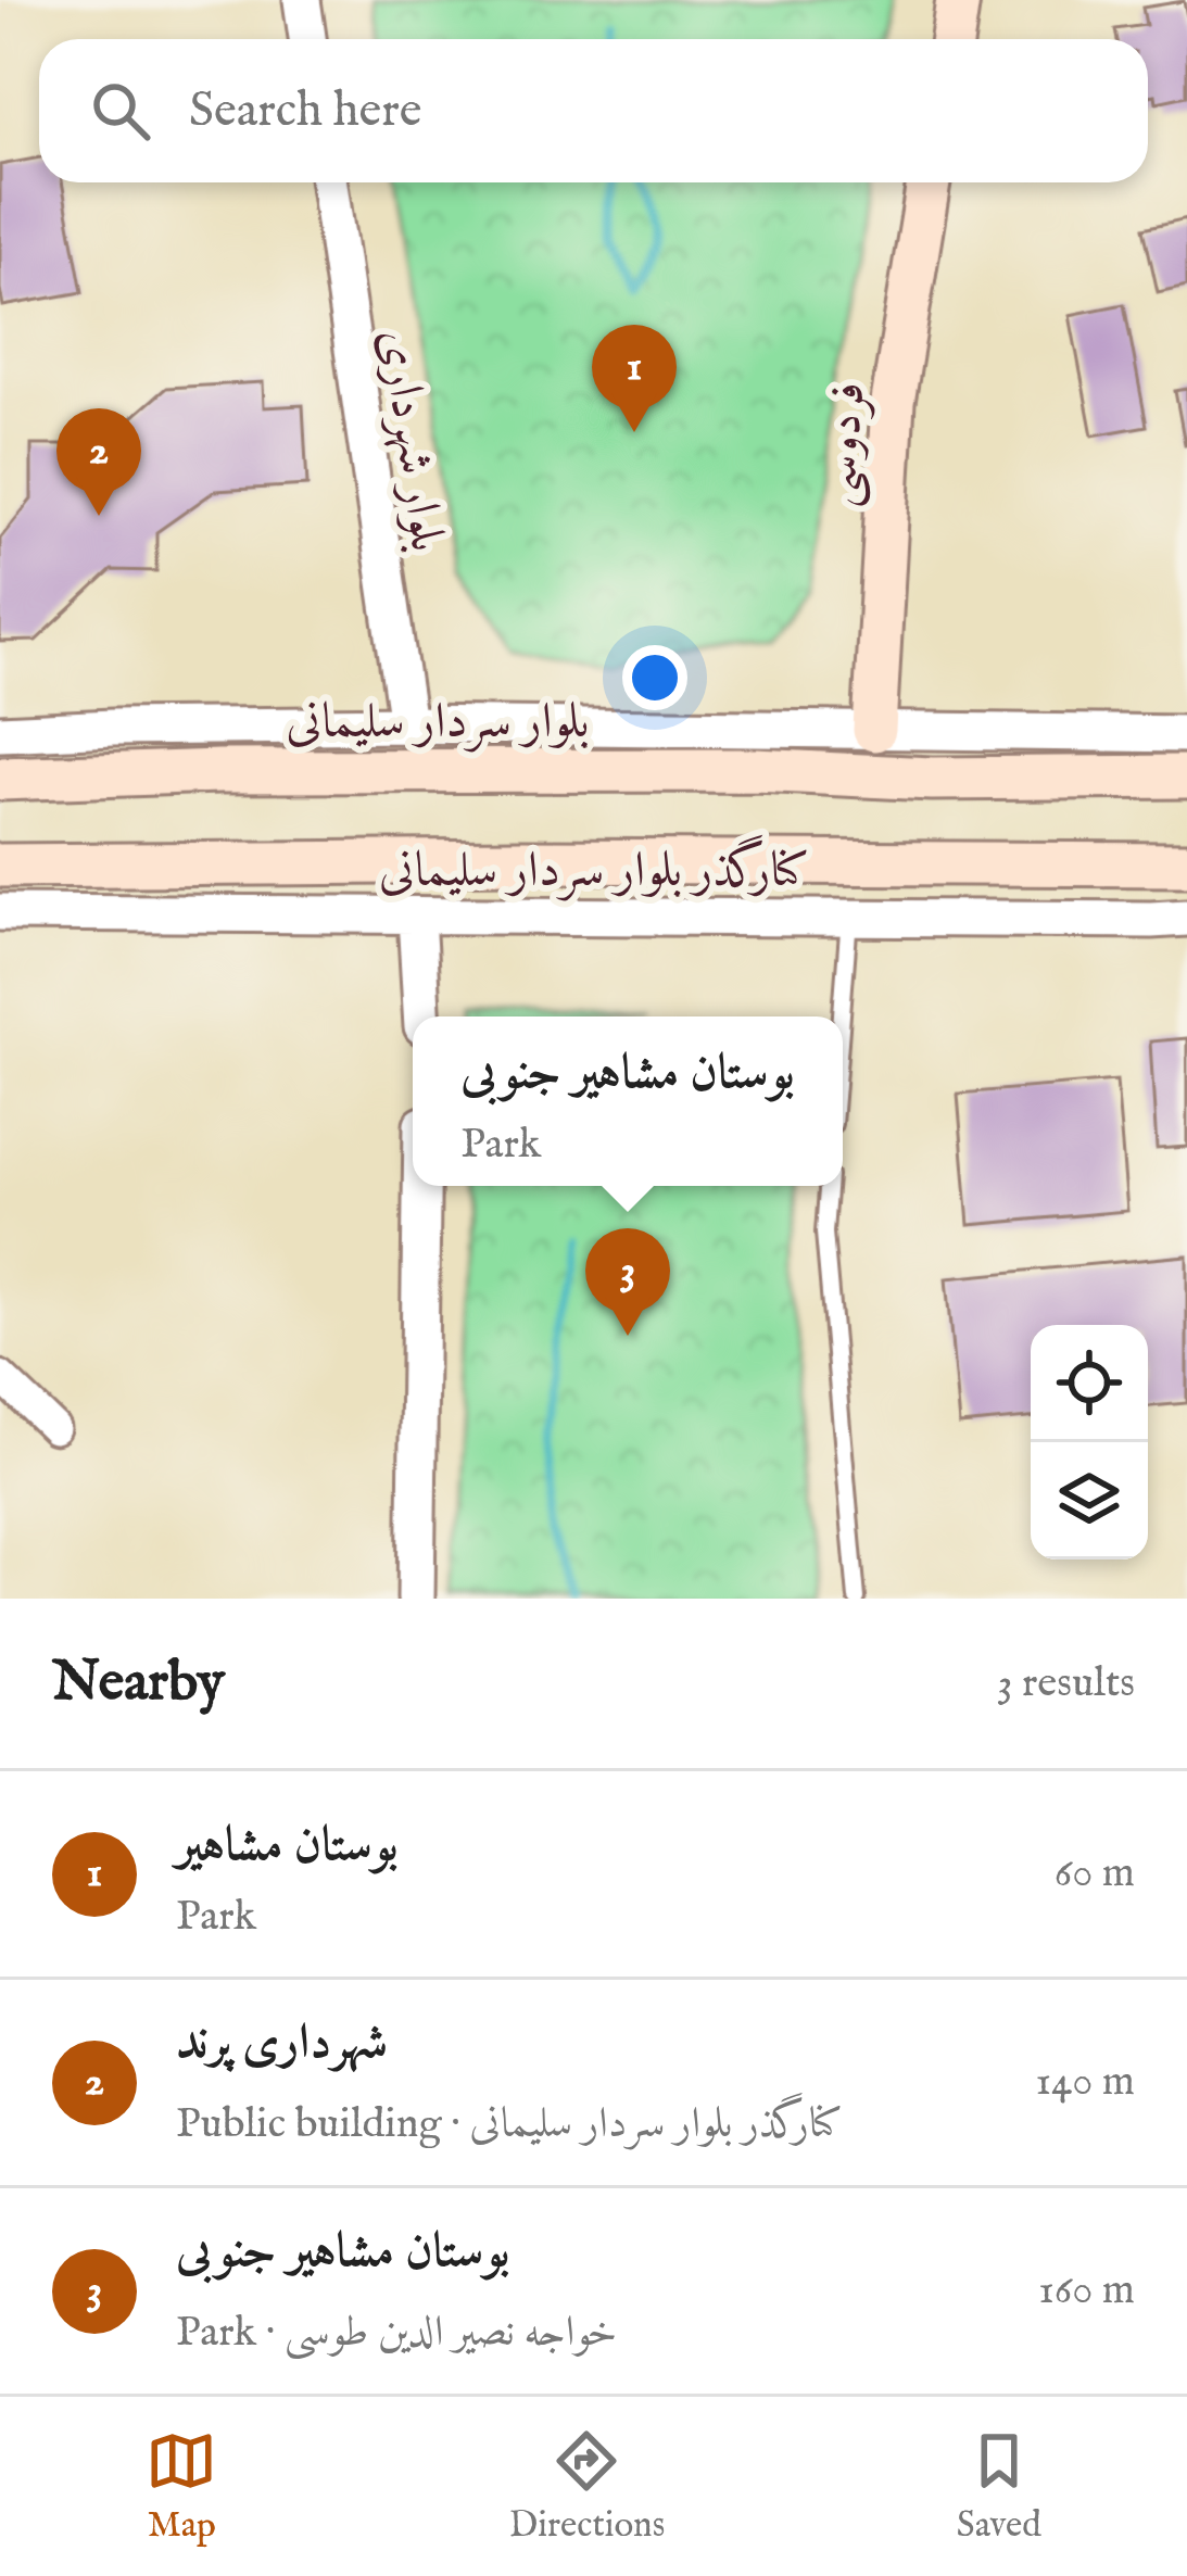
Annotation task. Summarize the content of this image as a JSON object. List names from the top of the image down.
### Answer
{
  "streets": {
    "main road": ["فردوسی", "بلوار سردار سلیمانی"],
    "street": ["بلوار شهرداری", "کنارگذر بلوار سردار سلیمانی"]
  },
  "page": {
    "search": "Search here",
    "pins": ["1", "2", "3"],
    "popup": ["بوستان مشاهیر جنوبی", "Park"],
    "heading": ["Nearby", "3 results"],
    "list": [
      {
        "mark": "1",
        "name": "بوستان مشاهیر",
        "note": "Park",
        "value": "60 m"
      },
      {
        "mark": "2",
        "name": "شهرداری پرند",
        "note": "Public building · کنارگذر بلوار سردار سلیمانی",
        "value": "140 m"
      },
      {
        "mark": "3",
        "name": "بوستان مشاهیر جنوبی",
        "note": "Park · خواجه نصیر الدین طوسی",
        "value": "160 m"
      }
    ],
    "nav": ["Map", "Directions", "Saved"]
  }
}
